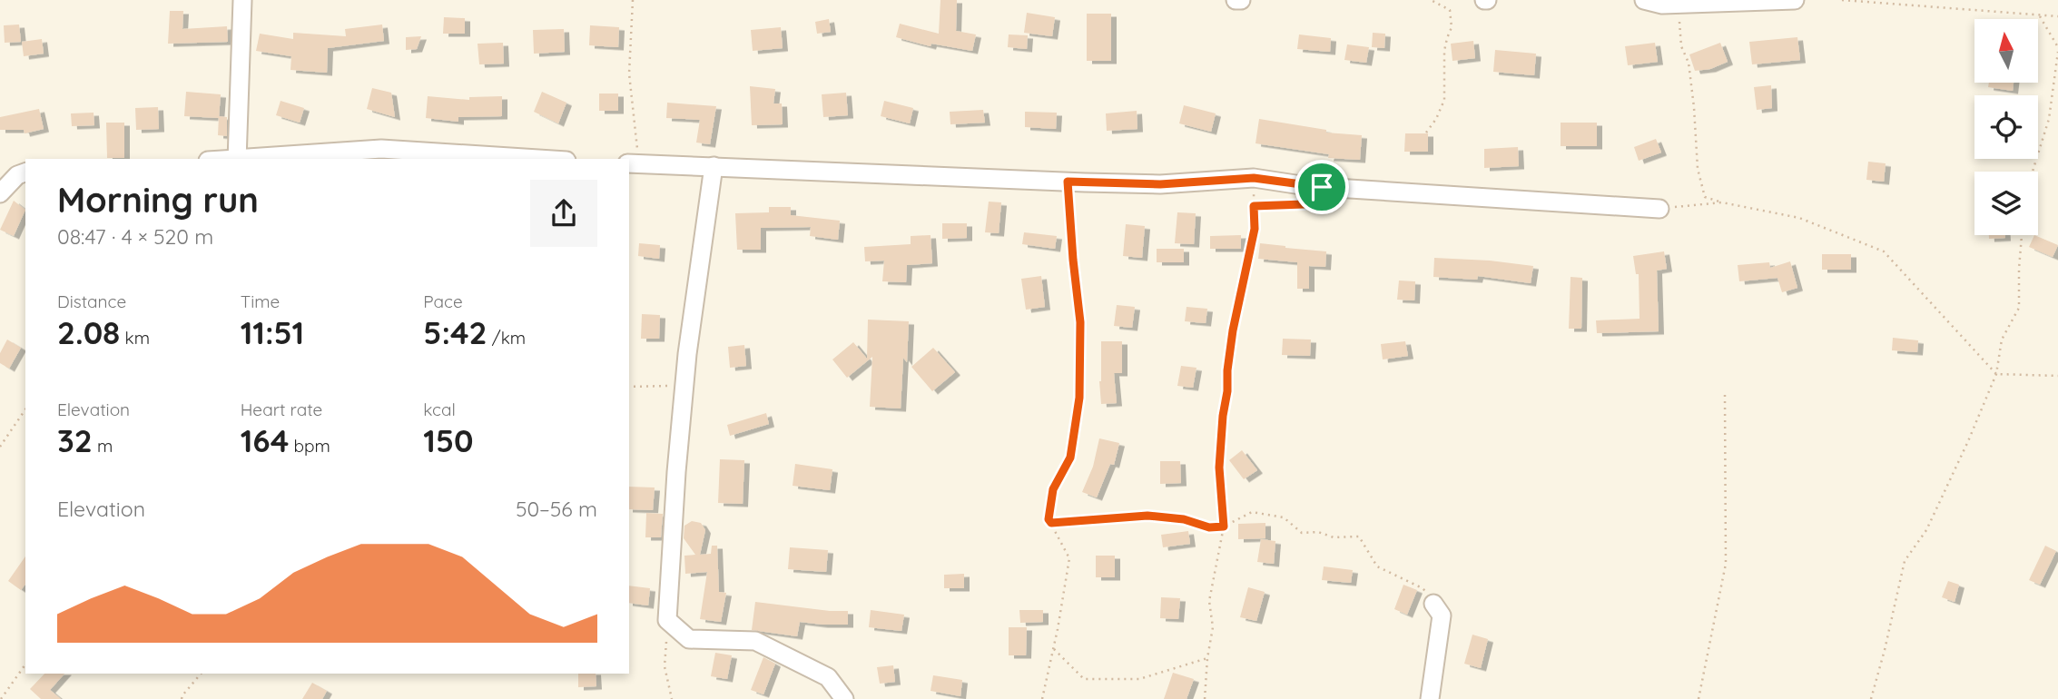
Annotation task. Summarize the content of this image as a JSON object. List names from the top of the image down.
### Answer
{
  "north": "top",
  "page": {
    "heading": ["Morning run", "08:47 · 4 × 520 m"],
    "stats": [
      ["Distance", "2.08 km"],
      ["Time", "11:51"],
      ["Pace", "5:42 /km"],
      ["Elevation", "32 m"],
      ["Heart rate", "164 bpm"],
      ["kcal", "150"]
    ],
    "chart": ["Elevation", "50–56 m"]
  }
}
